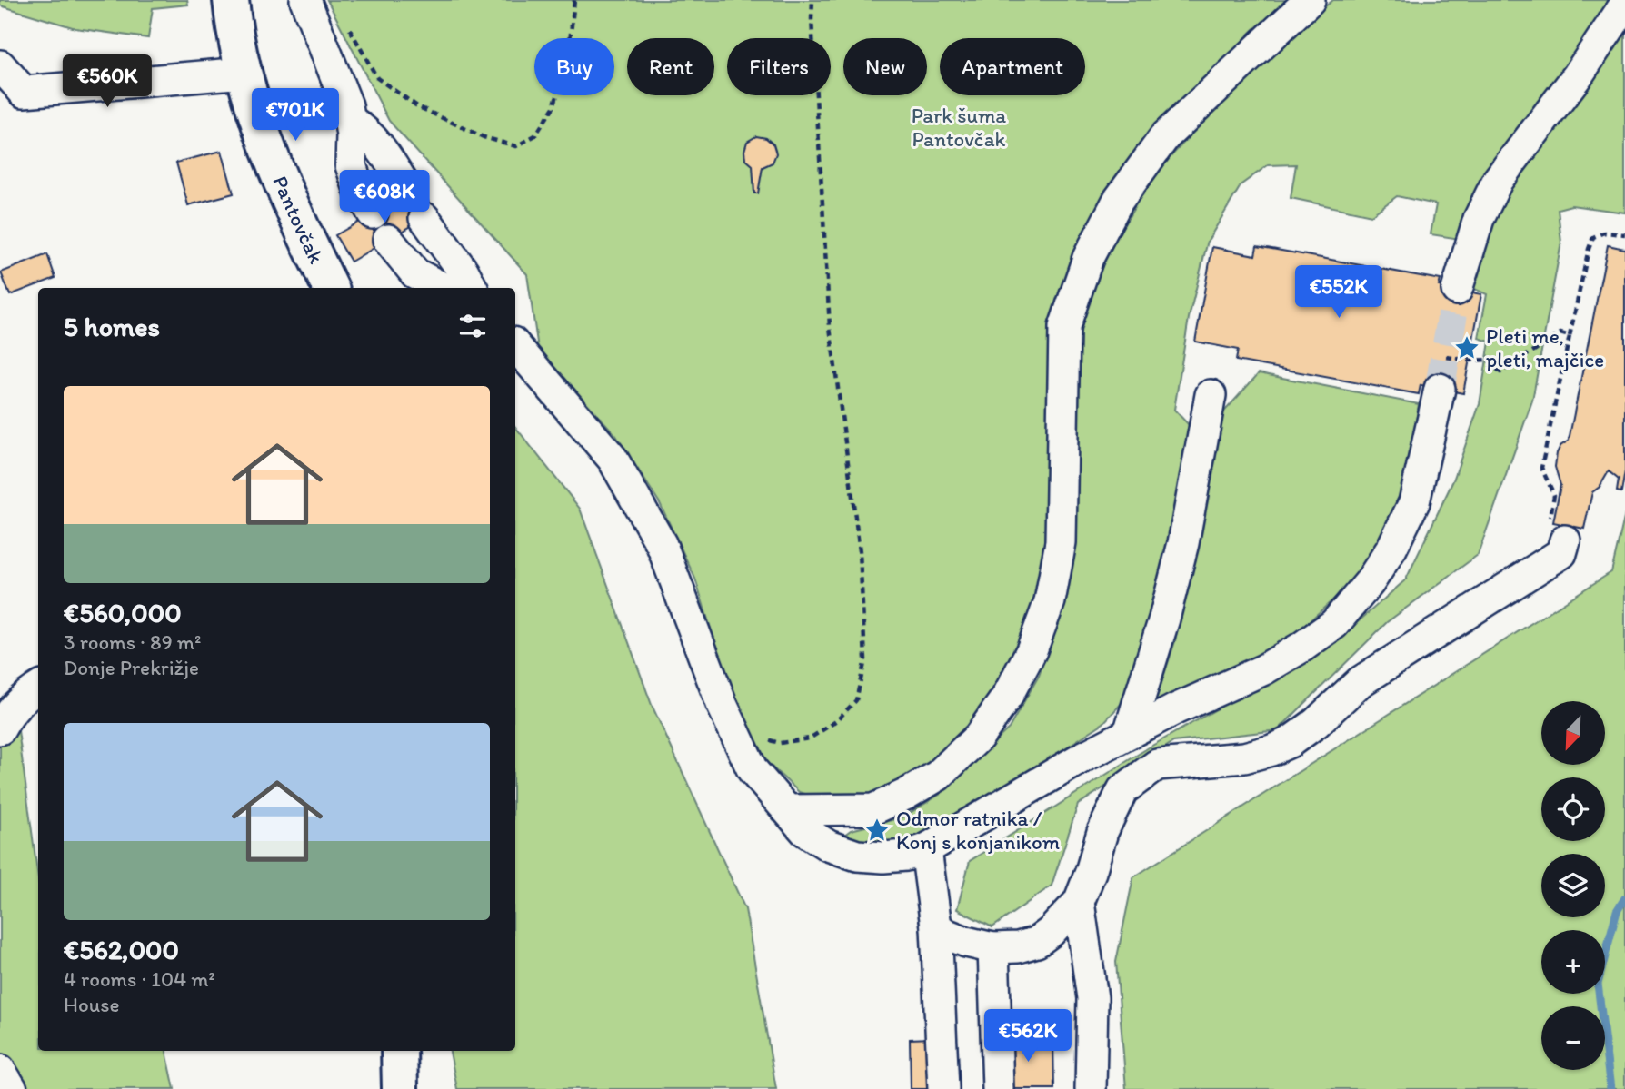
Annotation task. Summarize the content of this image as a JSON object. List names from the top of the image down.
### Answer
{
  "streets": {
    "main road": ["Pantovčak"]
  },
  "parks": ["Park šuma Pantovčak"],
  "places": {
    "place": ["Pleti me, pleti, majčice", "Odmor ratnika / Konj s konjanikom"]
  },
  "north": "bottom left",
  "page": {
    "chip": [
      "Buy",
      "Rent",
      "Filters",
      "New",
      "Apartment"
    ],
    "price": [
      "€560K",
      "€701K",
      "€608K",
      "€552K",
      "€562K"
    ],
    "heading": "5 homes",
    "list": [
      {
        "name": "€560,000",
        "note": "3 rooms · 89 m² · Donje Prekrižje"
      },
      {
        "name": "€562,000",
        "note": "4 rooms · 104 m² · House"
      }
    ],
    "map_buttons": ["+", "−"]
  }
}
